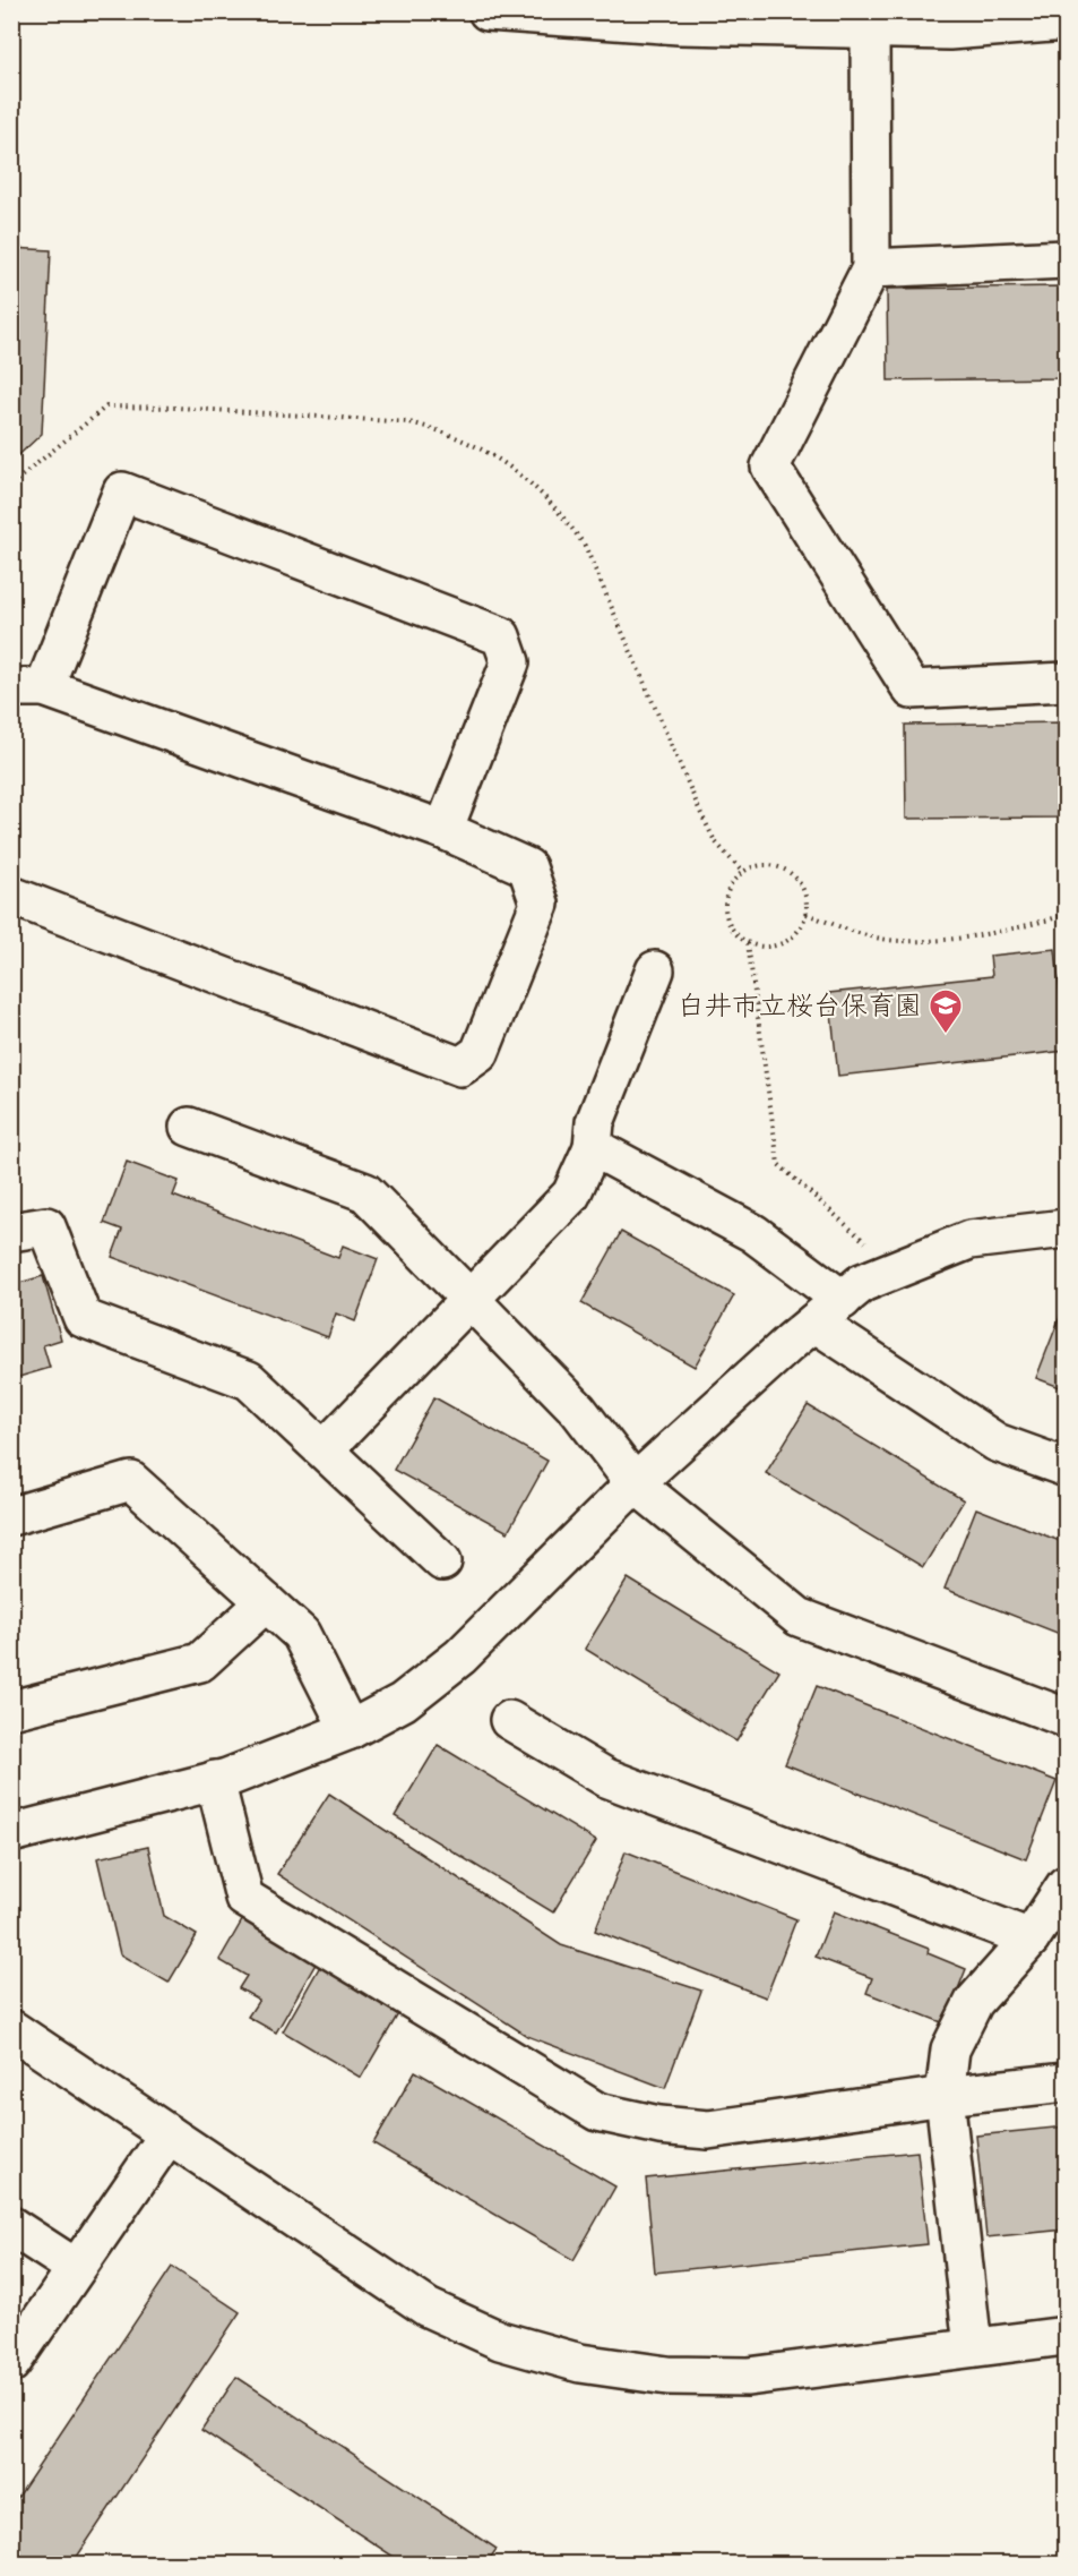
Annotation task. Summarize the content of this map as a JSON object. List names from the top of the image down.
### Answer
{
  "places": {
    "school or university": ["白井市立桜台保育園"]
  }
}
